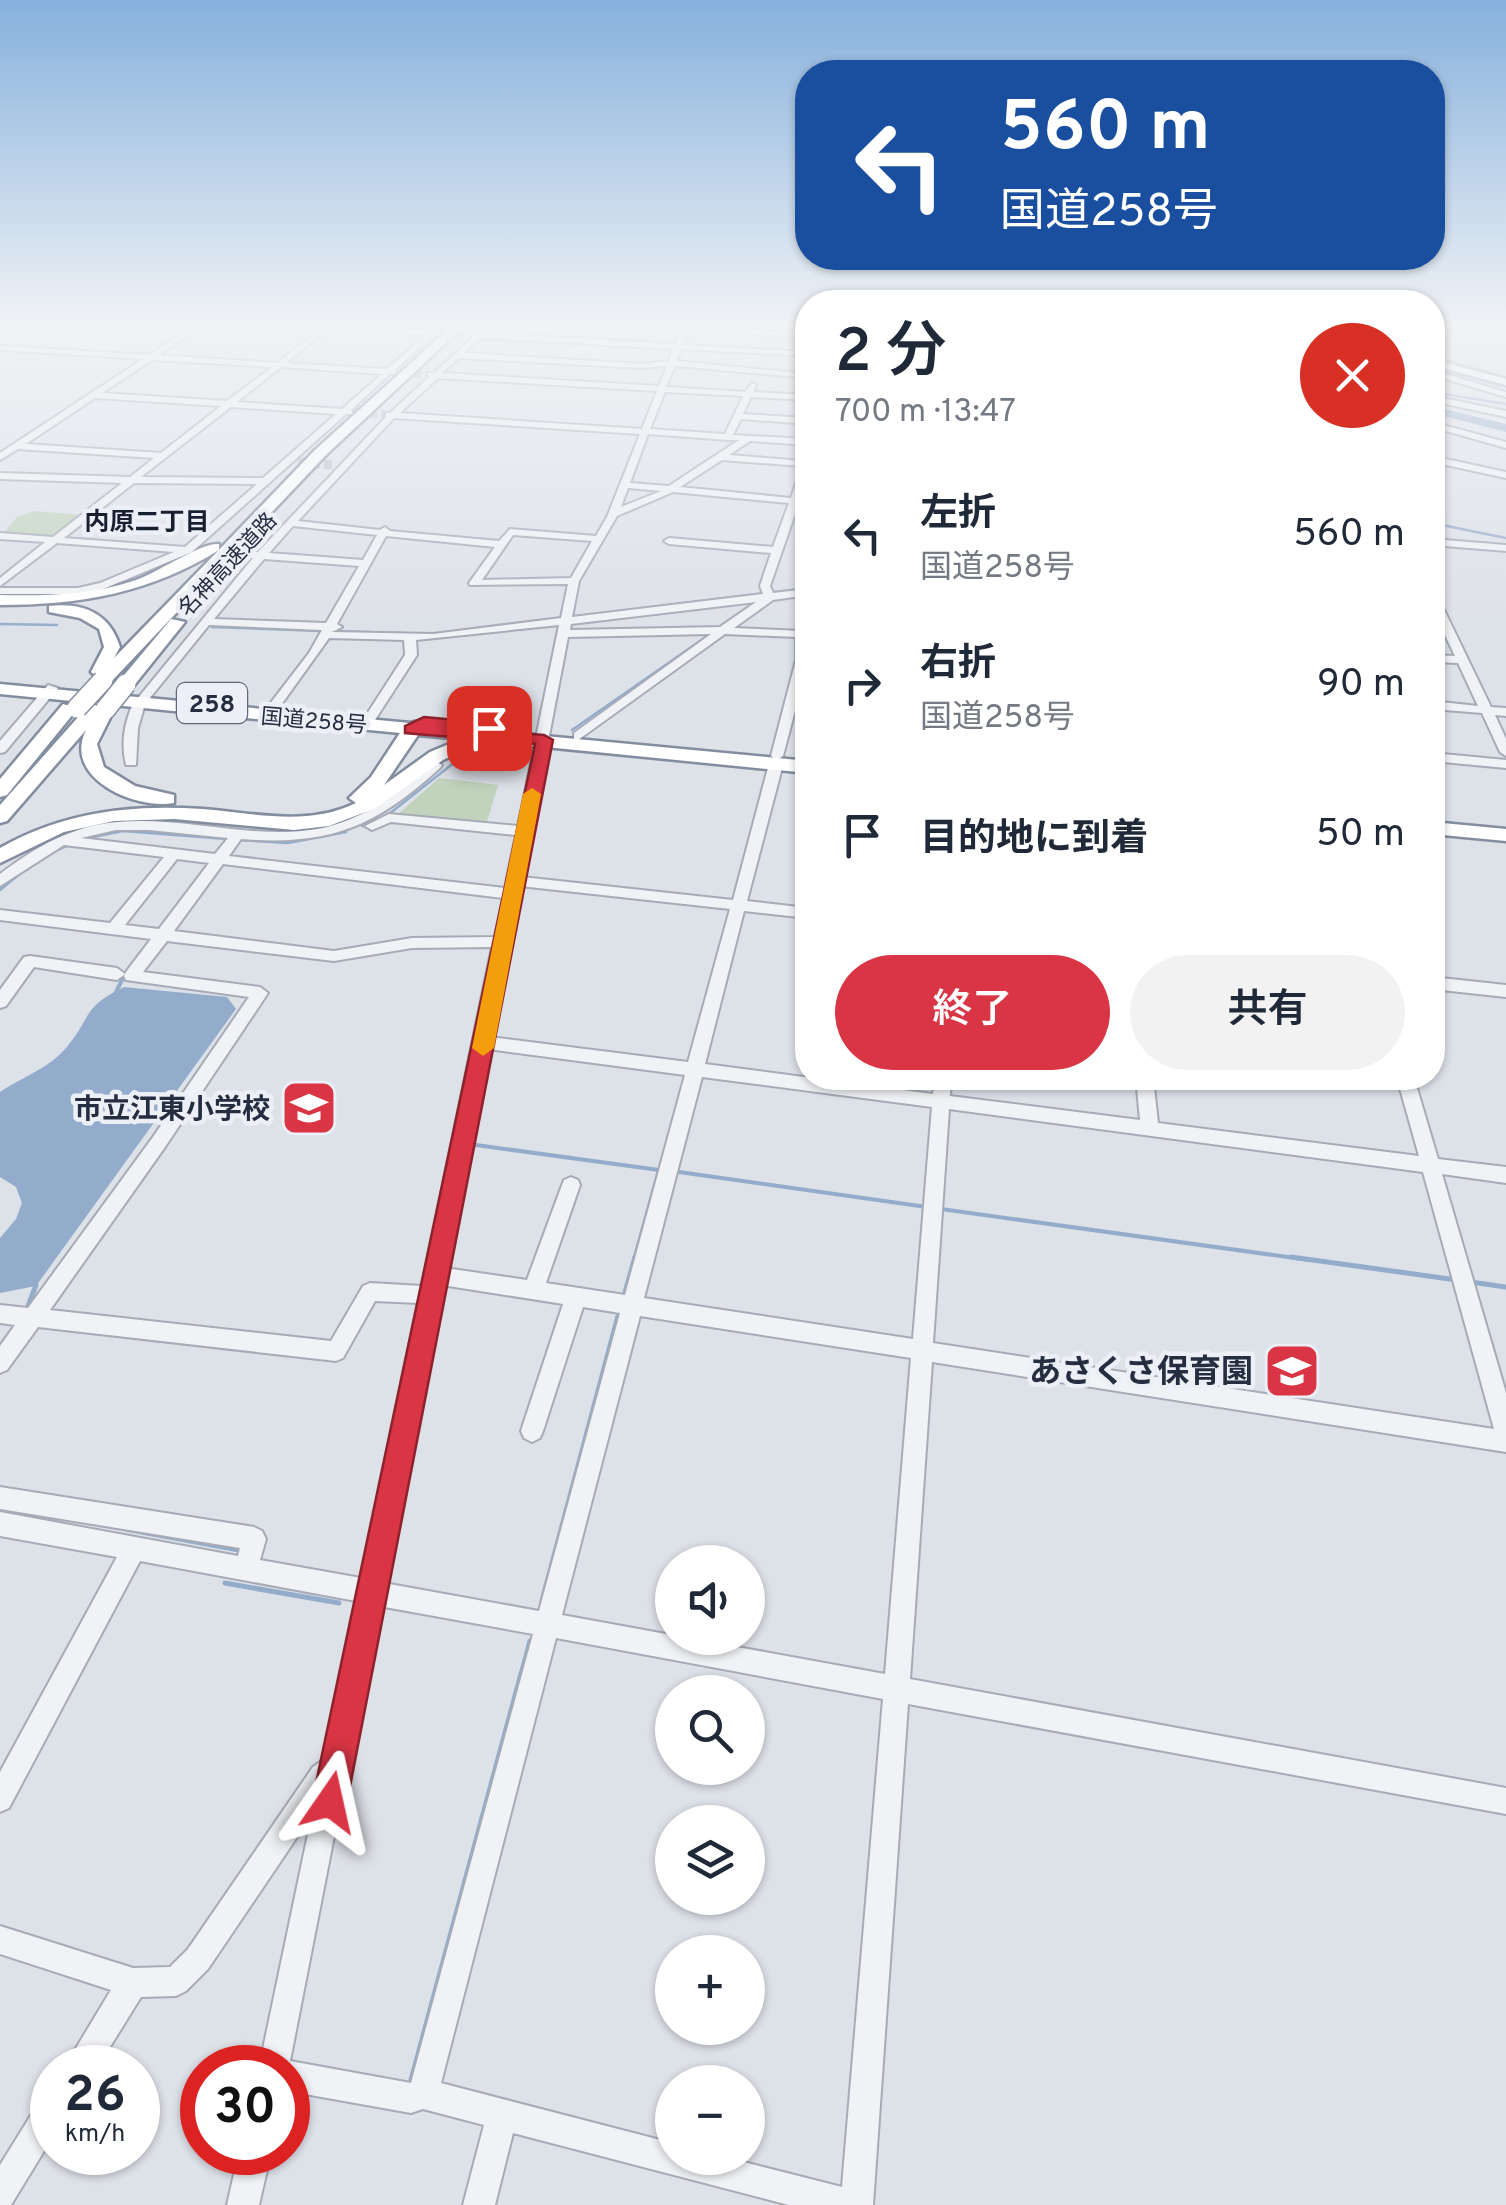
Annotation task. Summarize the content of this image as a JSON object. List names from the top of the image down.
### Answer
{
  "streets": {
    "highway": ["名神高速道路", "258", "国道258号"]
  },
  "districts": ["内原二丁目"],
  "places": {
    "school or university": ["市立江東小学校", "あさくさ保育園"]
  },
  "page": {
    "turn": ["560 m", "国道258号"],
    "heading": ["2 分", "700 m · 13:47"],
    "list": [
      {
        "name": "左折",
        "note": "国道258号",
        "value": "560 m"
      },
      {
        "name": "右折",
        "note": "国道258号",
        "value": "90 m"
      },
      {
        "name": "目的地に到着",
        "value": "50 m"
      }
    ],
    "buttons": ["終了", "共有"],
    "map_buttons": ["+", "−"],
    "speed": "26 km/h",
    "limit": "30"
  }
}
